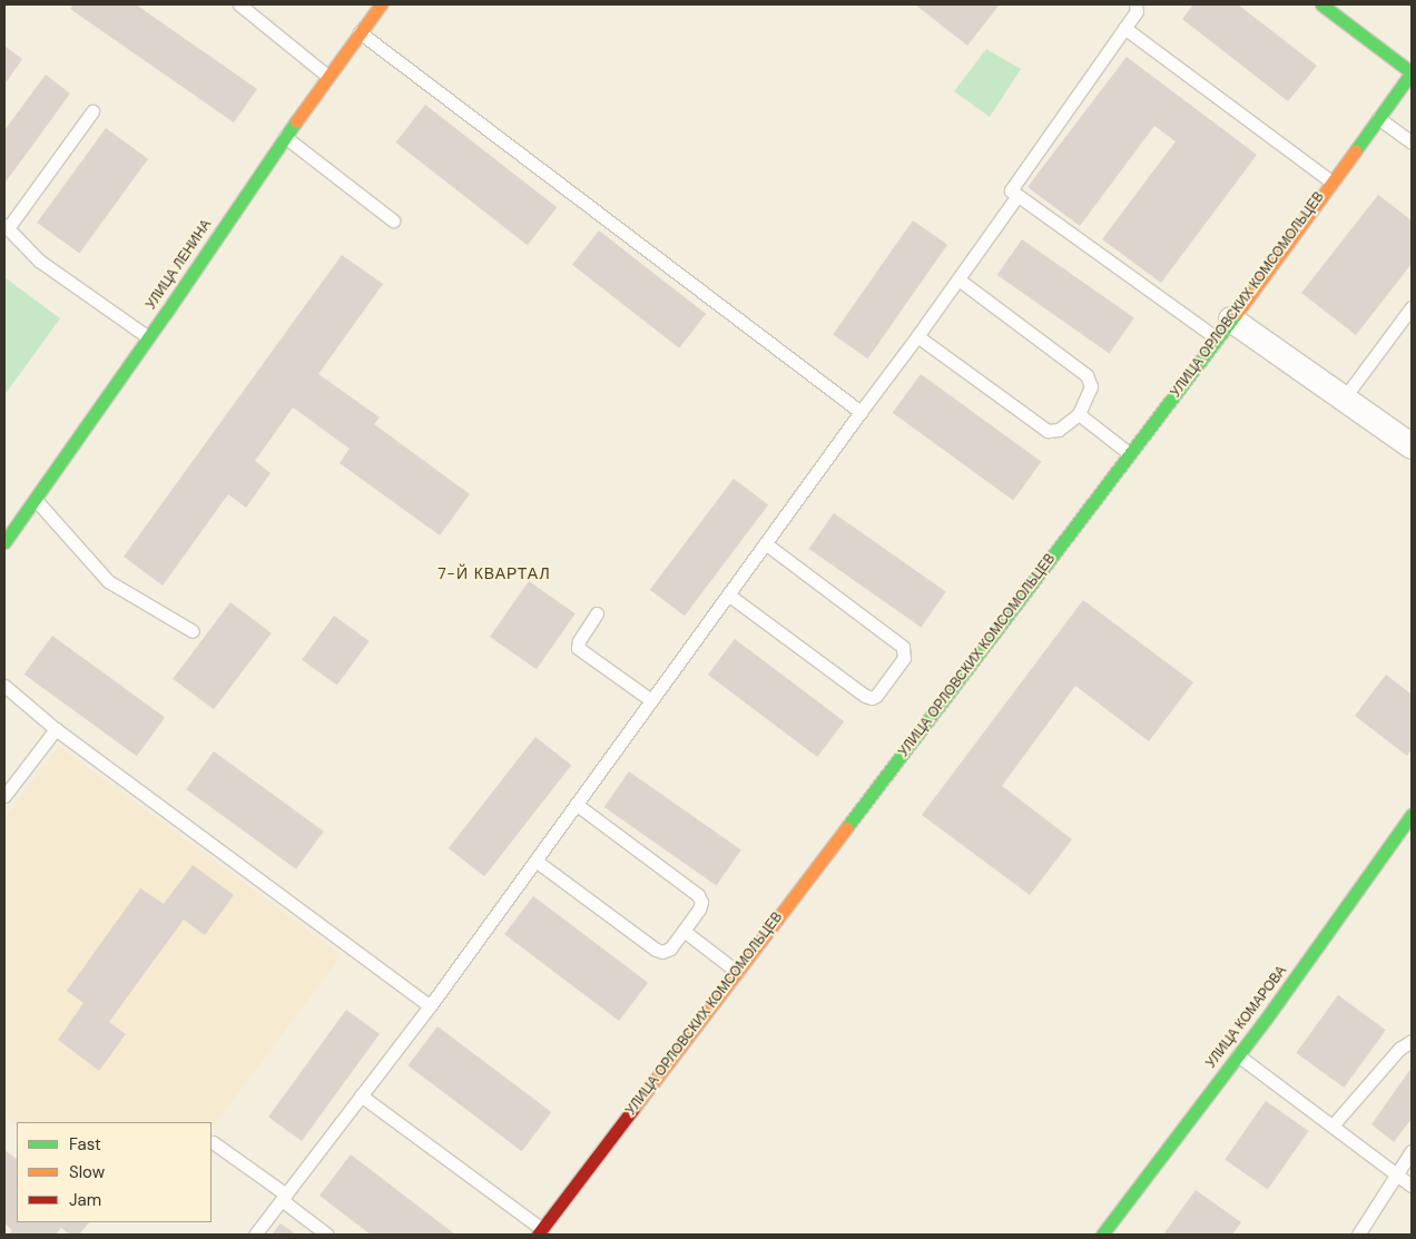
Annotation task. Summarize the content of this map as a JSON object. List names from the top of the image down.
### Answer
{
  "streets": {
    "street": ["УЛИЦА ЛЕНИНА", "УЛИЦА ОРЛОВСКИХ КОМСОМОЛЬЦЕВ", "УЛИЦА КОМАРОВА"]
  },
  "districts": ["7-Й КВАРТАЛ"],
  "legend": ["Fast", "Slow", "Jam"]
}
